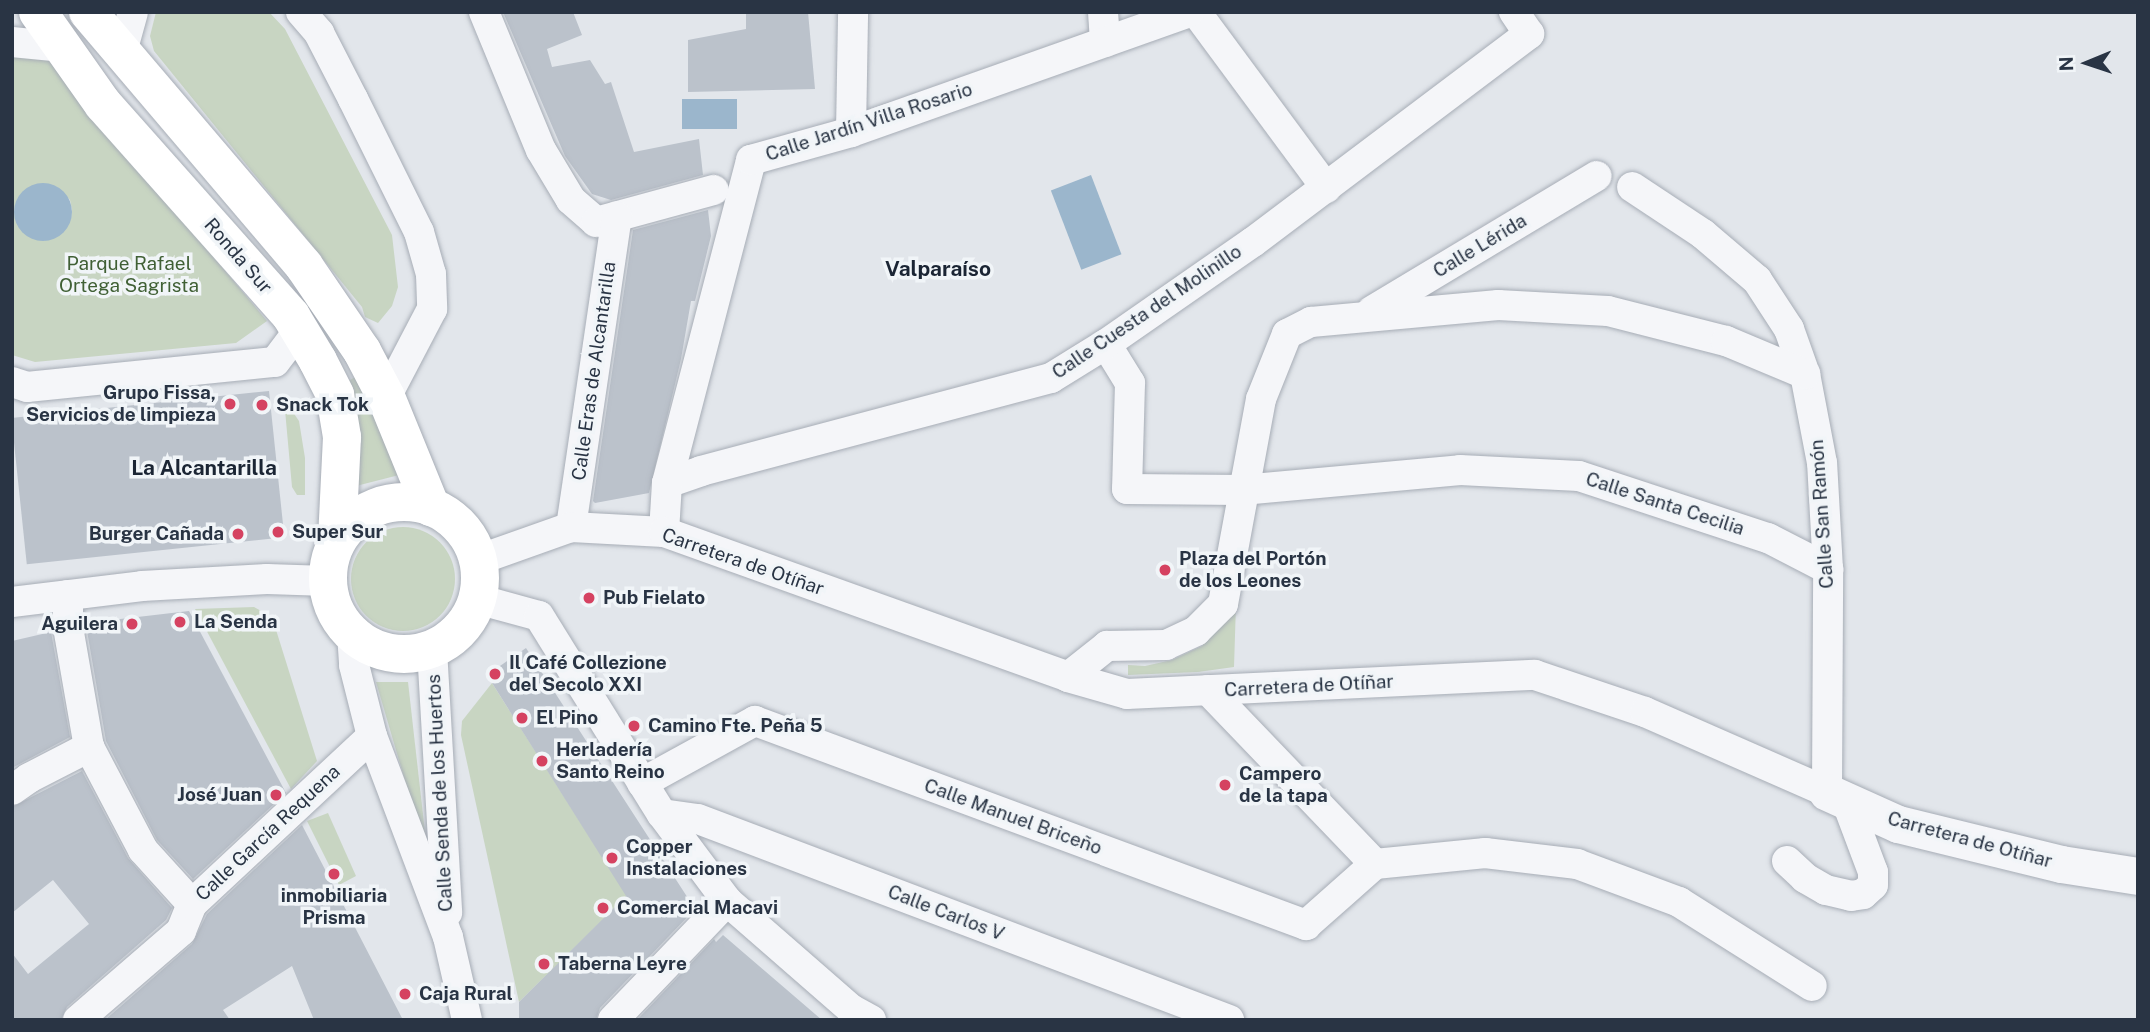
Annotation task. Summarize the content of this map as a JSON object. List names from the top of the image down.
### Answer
{
  "streets": {
    "main road": ["Ronda Sur"],
    "street": [
      "Calle Jardín Villa Rosario",
      "Calle Lérida",
      "Calle Cuesta del Molinillo",
      "Calle Eras de Alcantarilla",
      "Calle Santa Cecilia",
      "Calle San Ramón",
      "Carretera de Otíñar",
      "Calle Senda de los Huertos",
      "Calle Manuel Briceño",
      "Calle García Requena",
      "Calle Carlos V"
    ]
  },
  "crossings": [
    ["Calle Jardín Villa Rosario", "Calle Cuesta del Molinillo"],
    ["Calle Jardín Villa Rosario", "Carretera de Otíñar"],
    ["Ronda Sur", "Carretera de Otíñar"],
    ["Ronda Sur", "Calle Senda de los Huertos"],
    ["Calle Eras de Alcantarilla", "Carretera de Otíñar"],
    ["Calle Santa Cecilia", "Calle San Ramón"],
    ["Calle San Ramón", "Carretera de Otíñar"],
    ["Carretera de Otíñar", "Calle Senda de los Huertos"],
    ["Calle Senda de los Huertos", "Calle García Requena"]
  ],
  "districts": ["Valparaíso", "La Alcantarilla"],
  "parks": ["Parque Rafael Ortega Sagrista"],
  "places": [
    "Grupo Fissa, Servicios de limpieza",
    "Snack Tok",
    "Super Sur",
    "Burger Cañada",
    "Plaza del Portón de los Leones",
    "Pub Fielato",
    "La Senda",
    "Aguilera",
    "Il Café Collezione del Secolo XXI",
    "El Pino",
    "Camino Fte. Peña 5",
    "Herladería Santo Reino",
    "Campero de la tapa",
    "José Juan",
    "Copper Instalaciones",
    "inmobiliaria Prisma",
    "Comercial Macavi",
    "Taberna Leyre",
    "Caja Rural"
  ],
  "north": "left"
}
